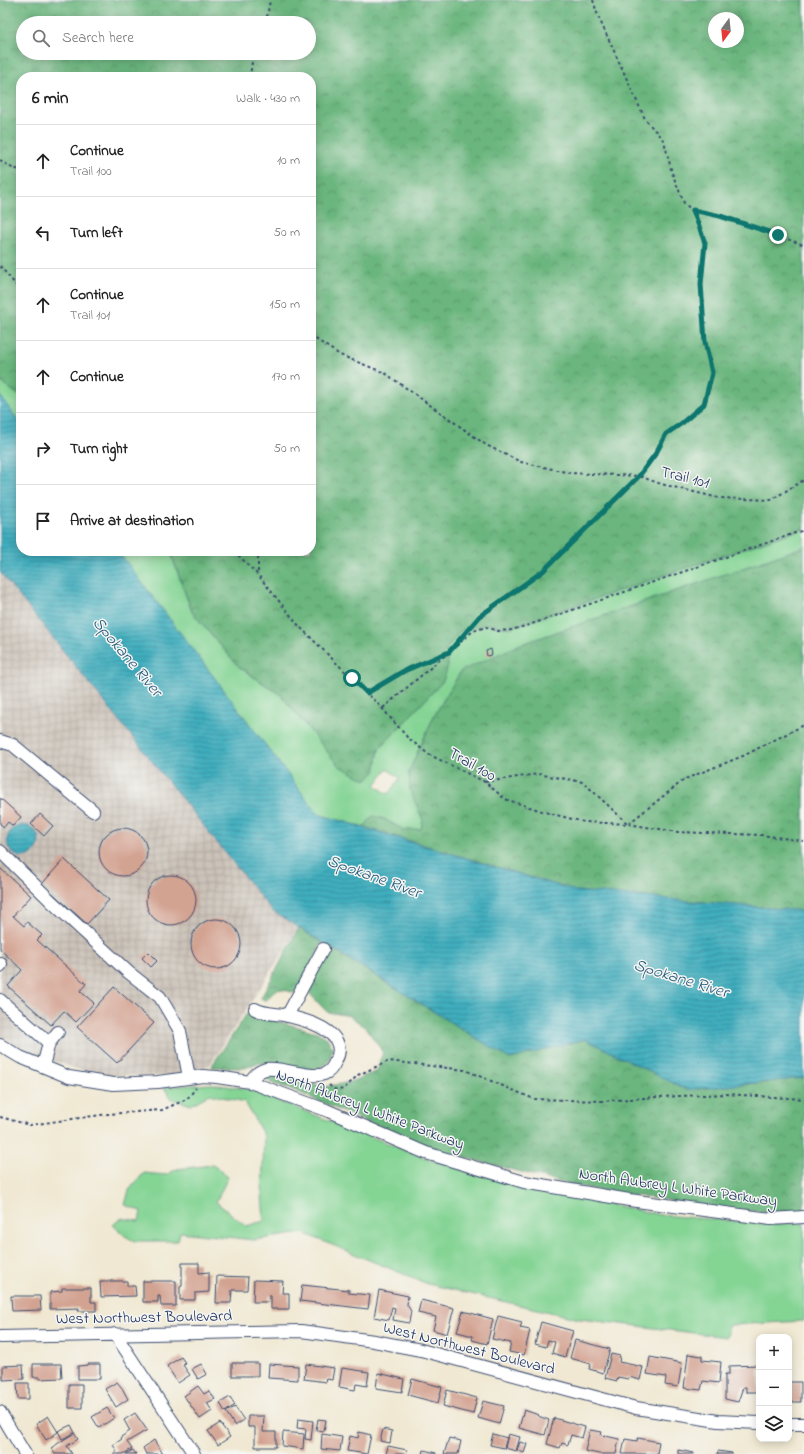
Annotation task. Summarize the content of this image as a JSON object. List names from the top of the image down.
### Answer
{
  "streets": {
    "street": ["North Aubrey L White Parkway", "West Northwest Boulevard"],
    "path": ["Trail 101", "Trail 100"]
  },
  "crossings": [
    ["Trail 101", "Trail 100"]
  ],
  "water": ["Spokane River"],
  "north": "bottom",
  "page": {
    "search": "Search here",
    "heading": ["6 min", "Walk · 430 m"],
    "list": [
      ["Continue", "Trail 100", "10 m"],
      ["Turn left", "50 m"],
      ["Continue", "Trail 101", "150 m"],
      ["Continue", "170 m"],
      ["Turn right", "50 m"],
      "Arrive at destination"
    ],
    "map_buttons": ["+", "−"]
  }
}
